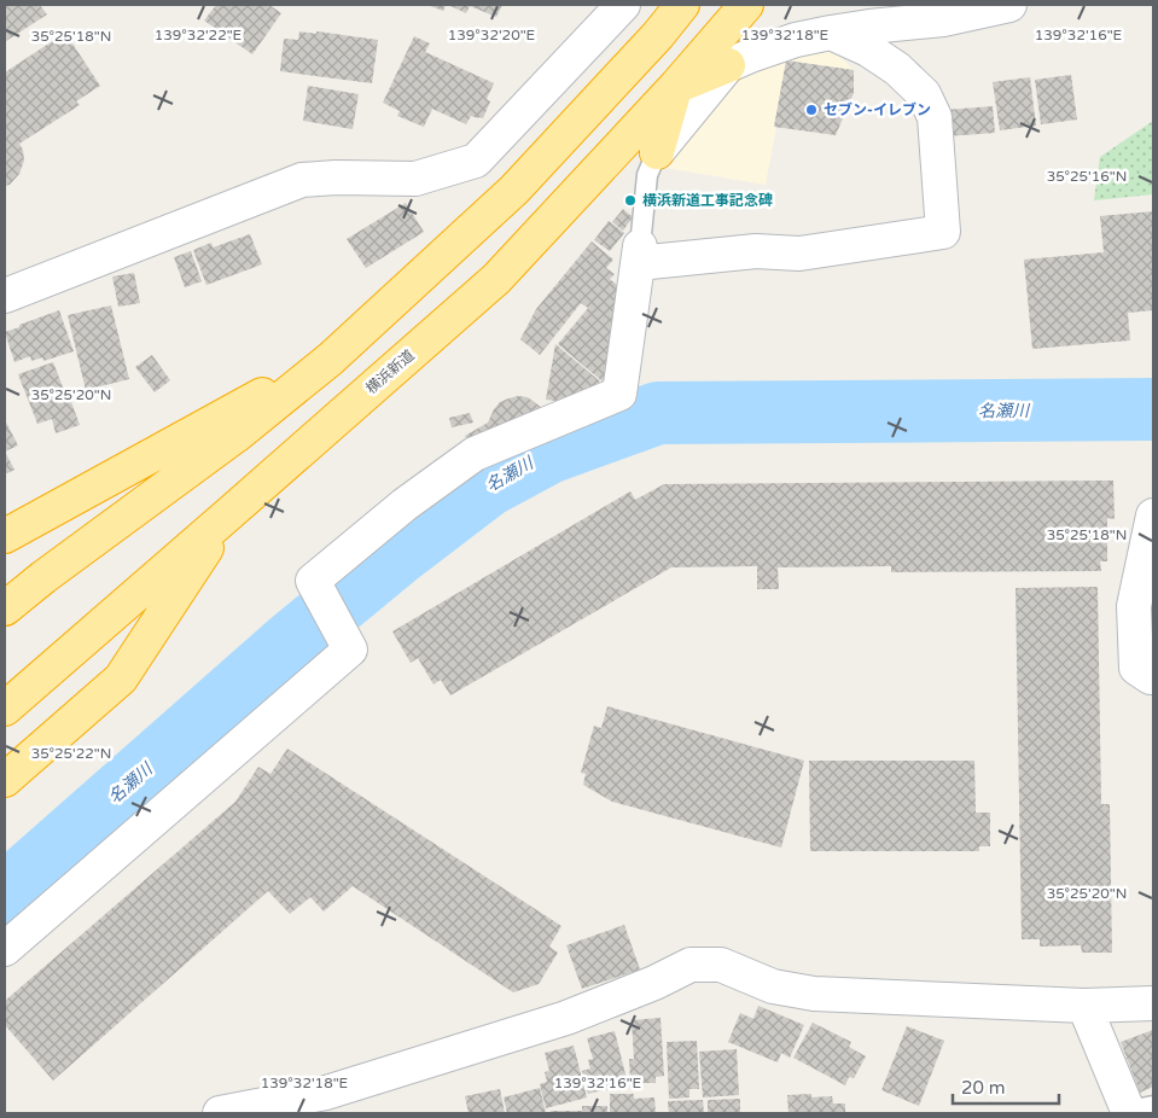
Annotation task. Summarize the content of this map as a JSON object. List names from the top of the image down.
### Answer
{
  "streets": {
    "highway": ["横浜新道"]
  },
  "water": ["名瀬川"],
  "places": ["セブン-イレブン", "横浜新道工事記念碑"],
  "scale_bar": "20 m",
  "coordinates": [
    "139°32'20\"E",
    "139°32'18\"E",
    "139°32'16\"E",
    "139°32'22\"E",
    "35°25'18\"N",
    "35°25'16\"N",
    "35°25'20\"N",
    "35°25'22\"N"
  ]
}
